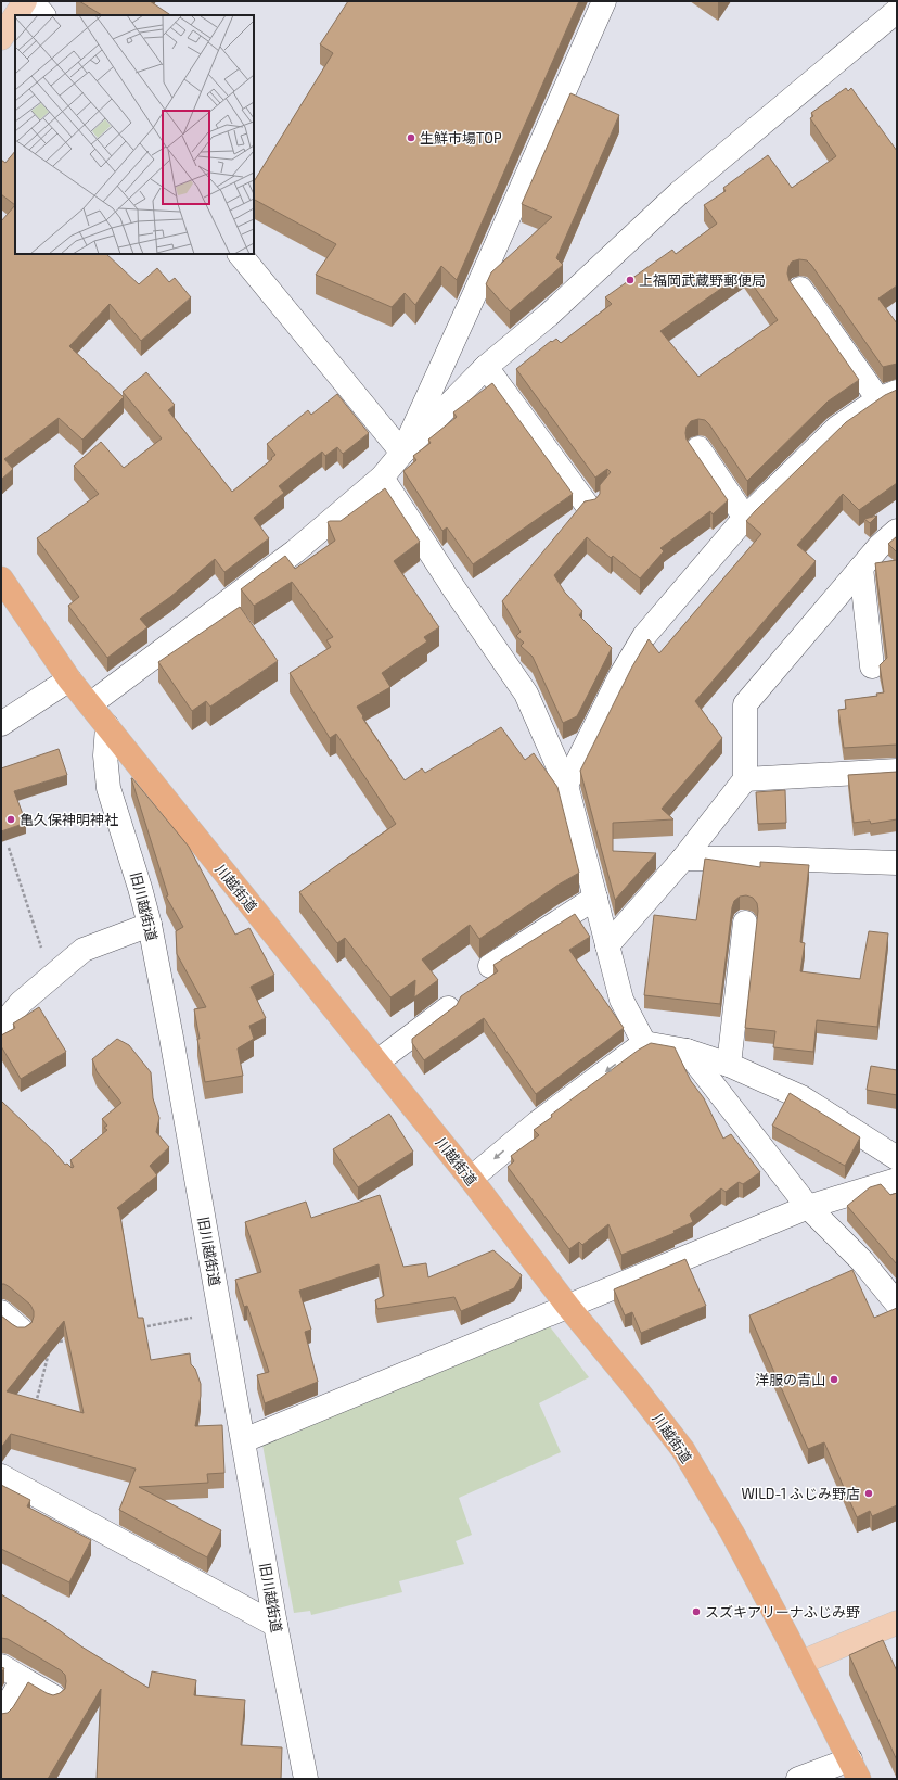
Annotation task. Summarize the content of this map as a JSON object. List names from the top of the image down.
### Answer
{
  "streets": {
    "highway": ["川越街道"],
    "street": ["旧川越街道"]
  },
  "crossings": [
    ["川越街道", "旧川越街道"]
  ],
  "places": [
    "生鮮市場TOP",
    "上福岡武蔵野郵便局",
    "亀久保神明神社",
    "洋服の青山",
    "WILD-1 ふじみ野店",
    "スズキアリーナふじみ野"
  ]
}
